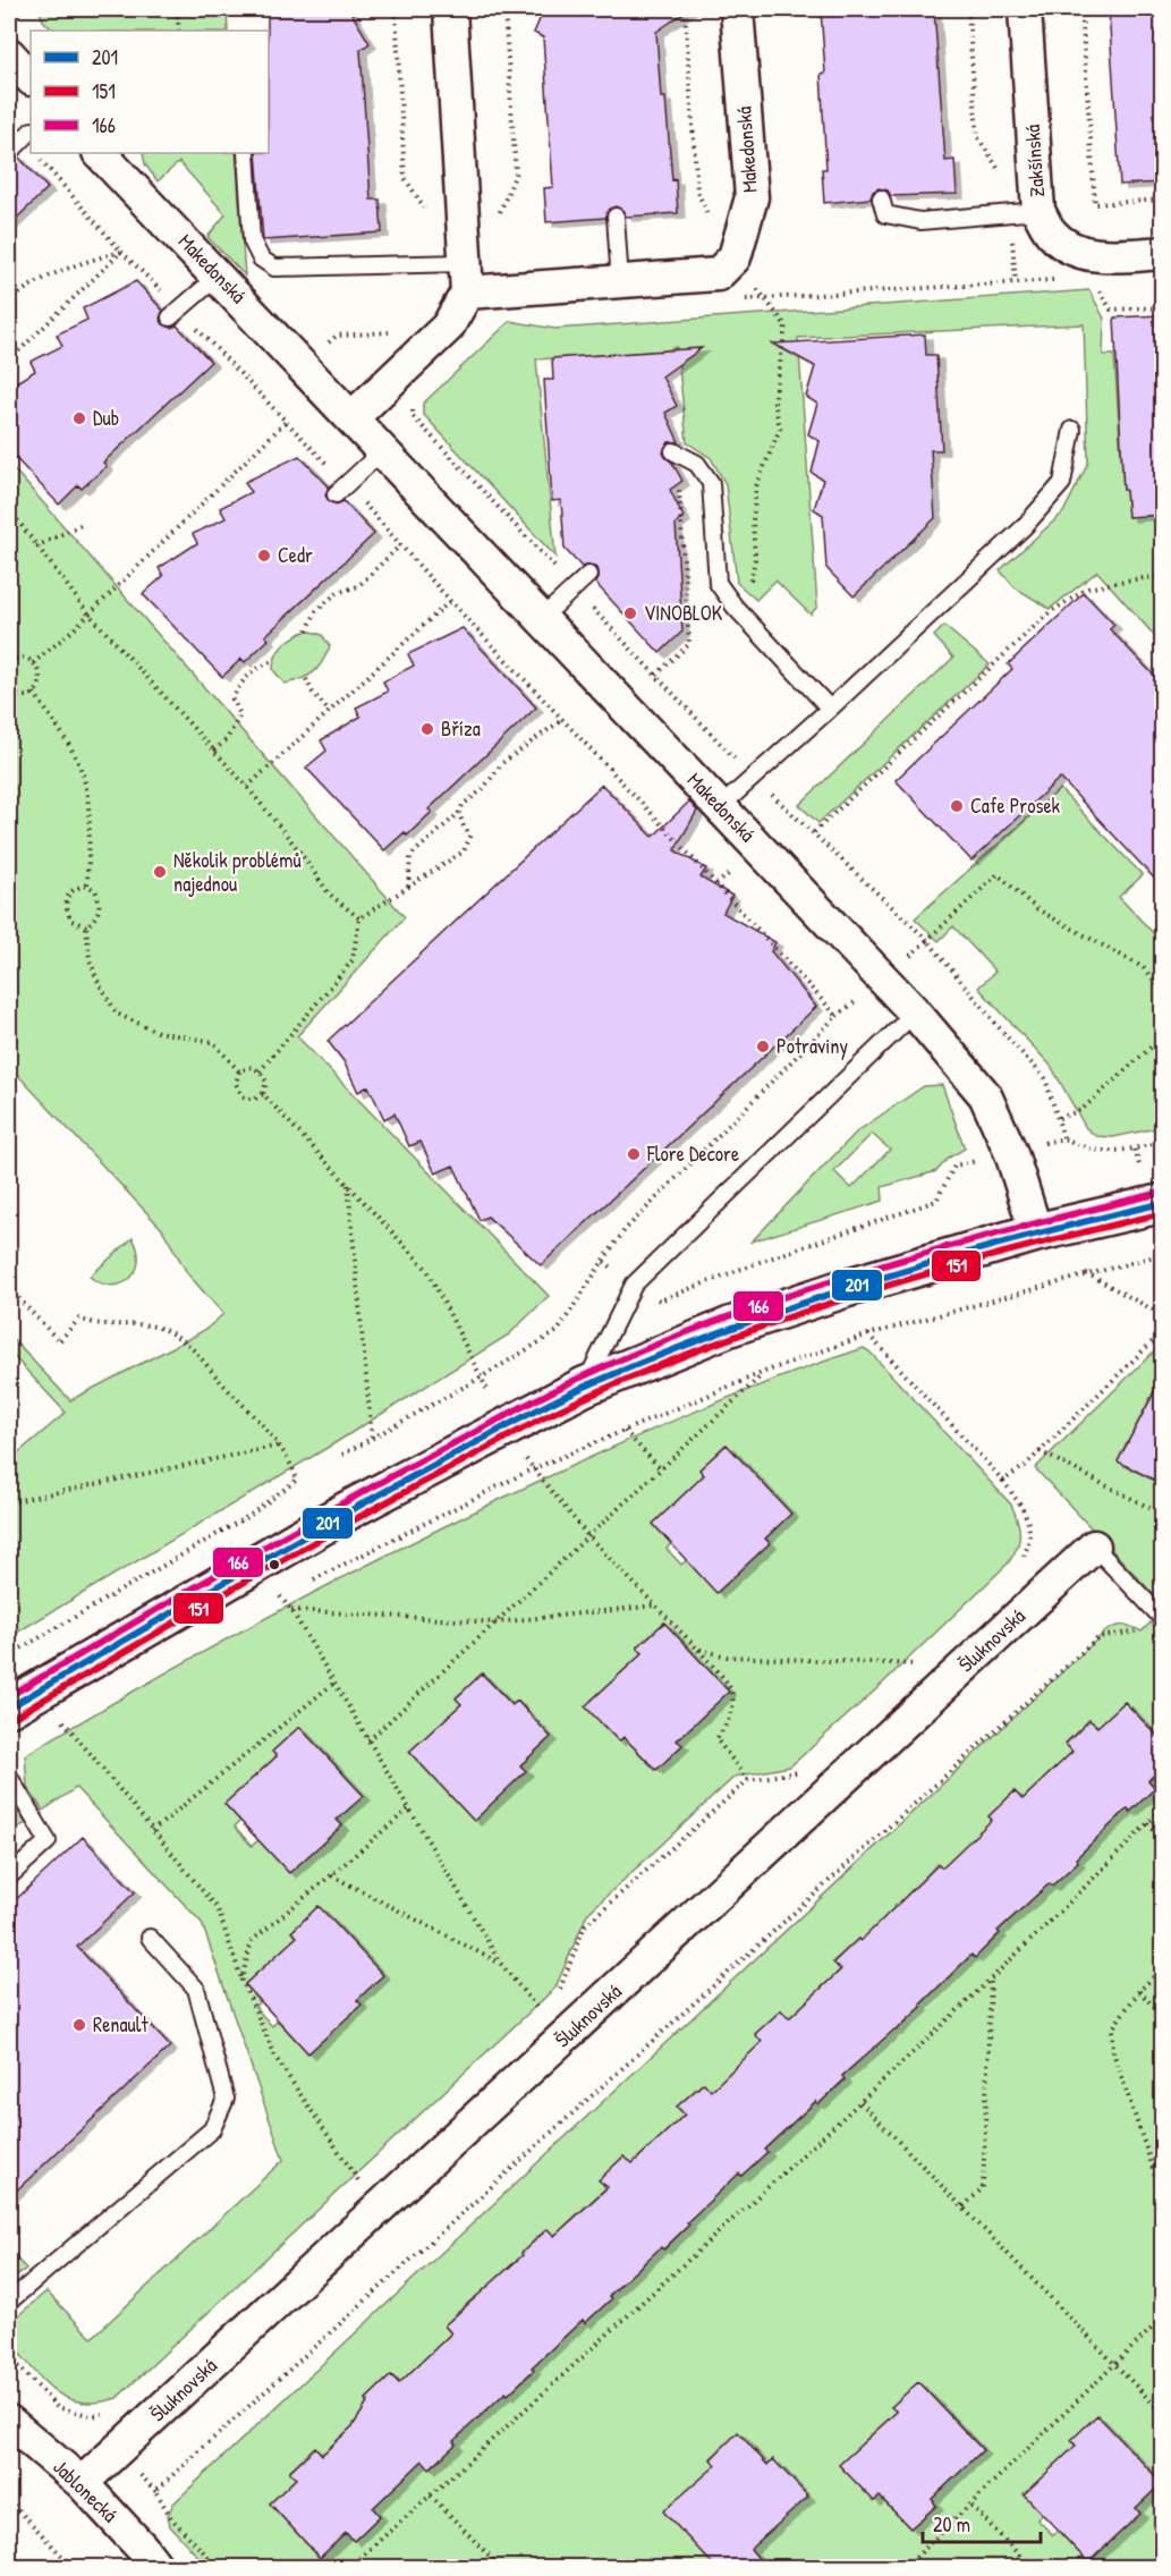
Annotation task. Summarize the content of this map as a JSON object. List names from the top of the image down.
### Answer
{
  "streets": {
    "street": [
      "Makedonská",
      "Zakšínská",
      "Šluknovská",
      "Jablonecká"
    ]
  },
  "crossings": [
    ["Šluknovská", "Jablonecká"]
  ],
  "places": [
    "Dub",
    "Cedr",
    "VINOBLOK",
    "Bříza",
    "Cafe Prosek",
    "Několik problémů najednou",
    "Potraviny",
    "Flore Decore",
    "Renault"
  ],
  "lines": ["transit line 166", "transit line 201", "transit line 151"],
  "legend": ["201", "151", "166"],
  "scale_bar": "20 m"
}
